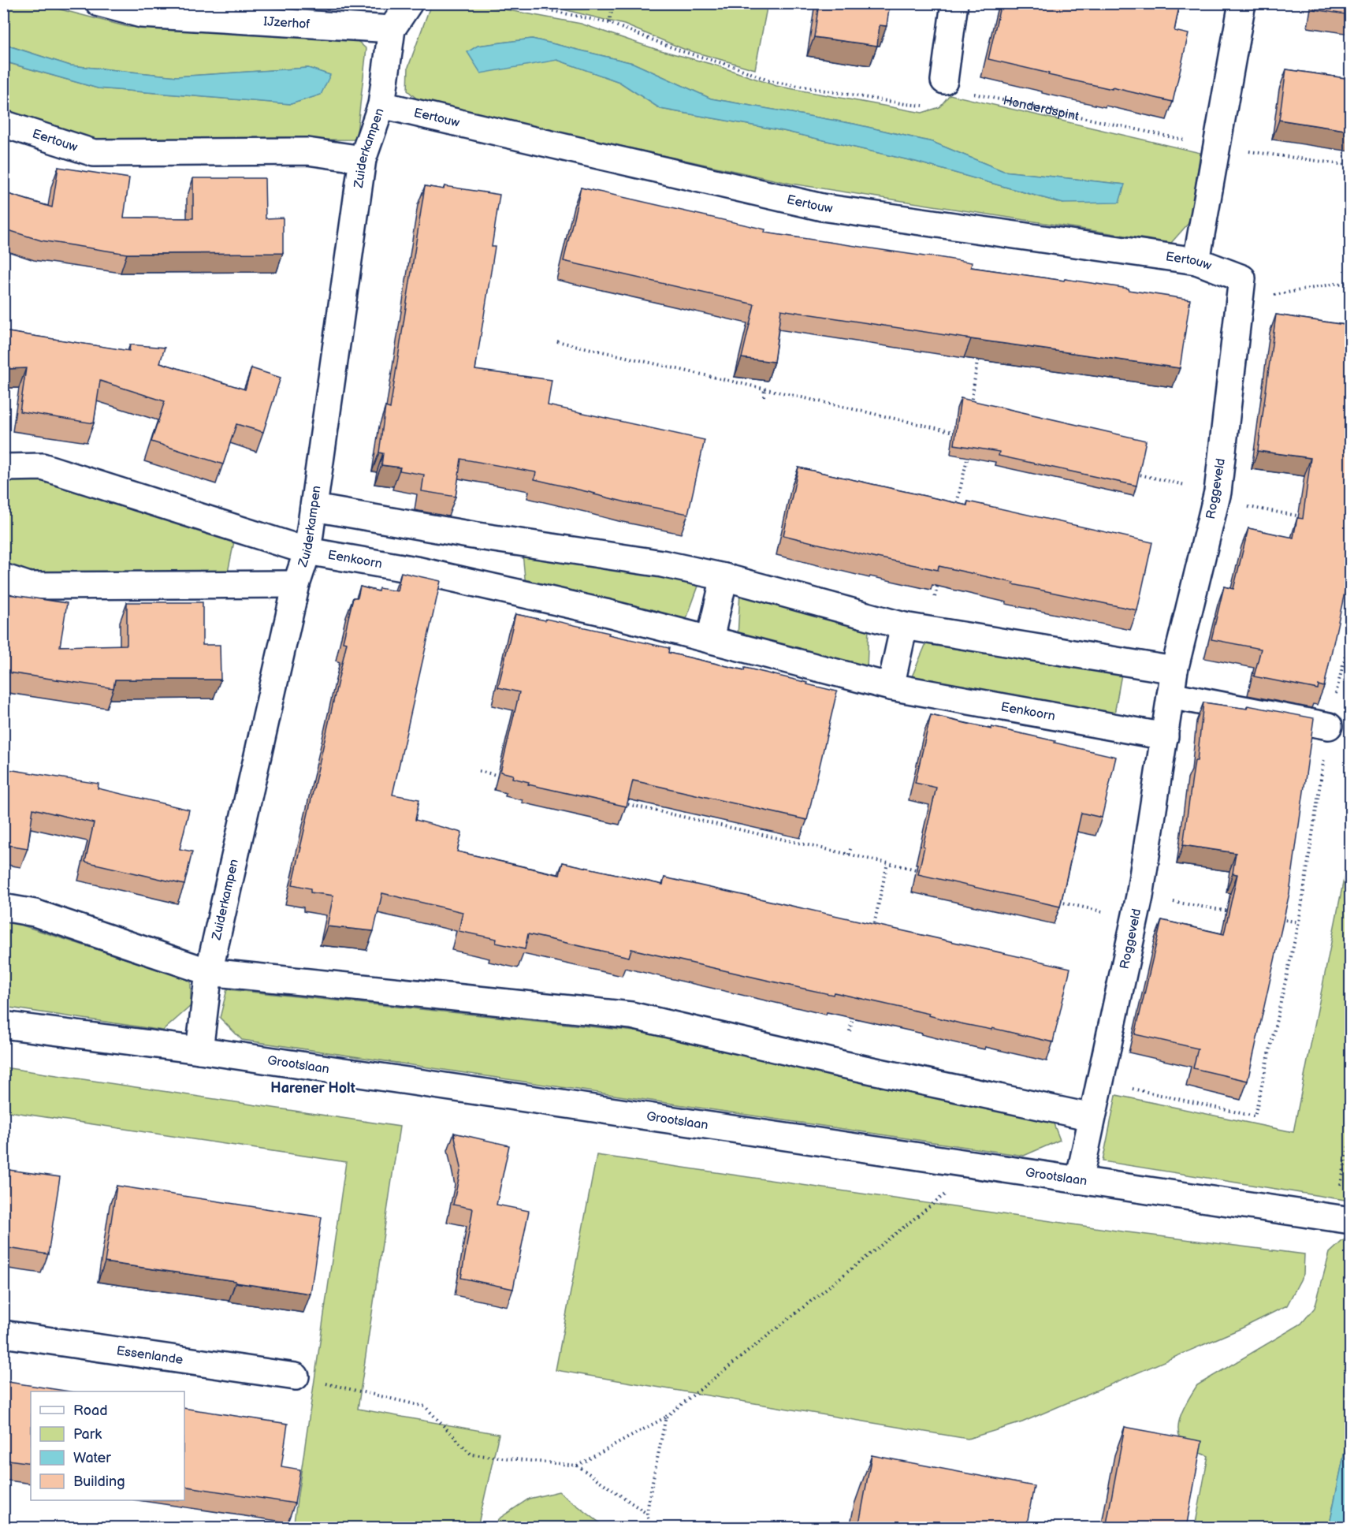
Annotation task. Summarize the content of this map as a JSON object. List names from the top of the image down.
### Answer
{
  "streets": {
    "street": [
      "IJzerhof",
      "Eertouw",
      "Zuiderkampen",
      "Roggeveld",
      "Eenkoorn",
      "Grootslaan",
      "Essenlande"
    ],
    "path": ["Honderdspint"]
  },
  "crossings": [
    ["IJzerhof", "Zuiderkampen"],
    ["Eertouw", "Zuiderkampen"],
    ["Eertouw", "Roggeveld"],
    ["Zuiderkampen", "Eenkoorn"],
    ["Zuiderkampen", "Grootslaan"],
    ["Roggeveld", "Eenkoorn"],
    ["Roggeveld", "Grootslaan"]
  ],
  "districts": ["Harener Holt"],
  "legend": [
    "Road",
    "Park",
    "Water",
    "Building"
  ]
}
